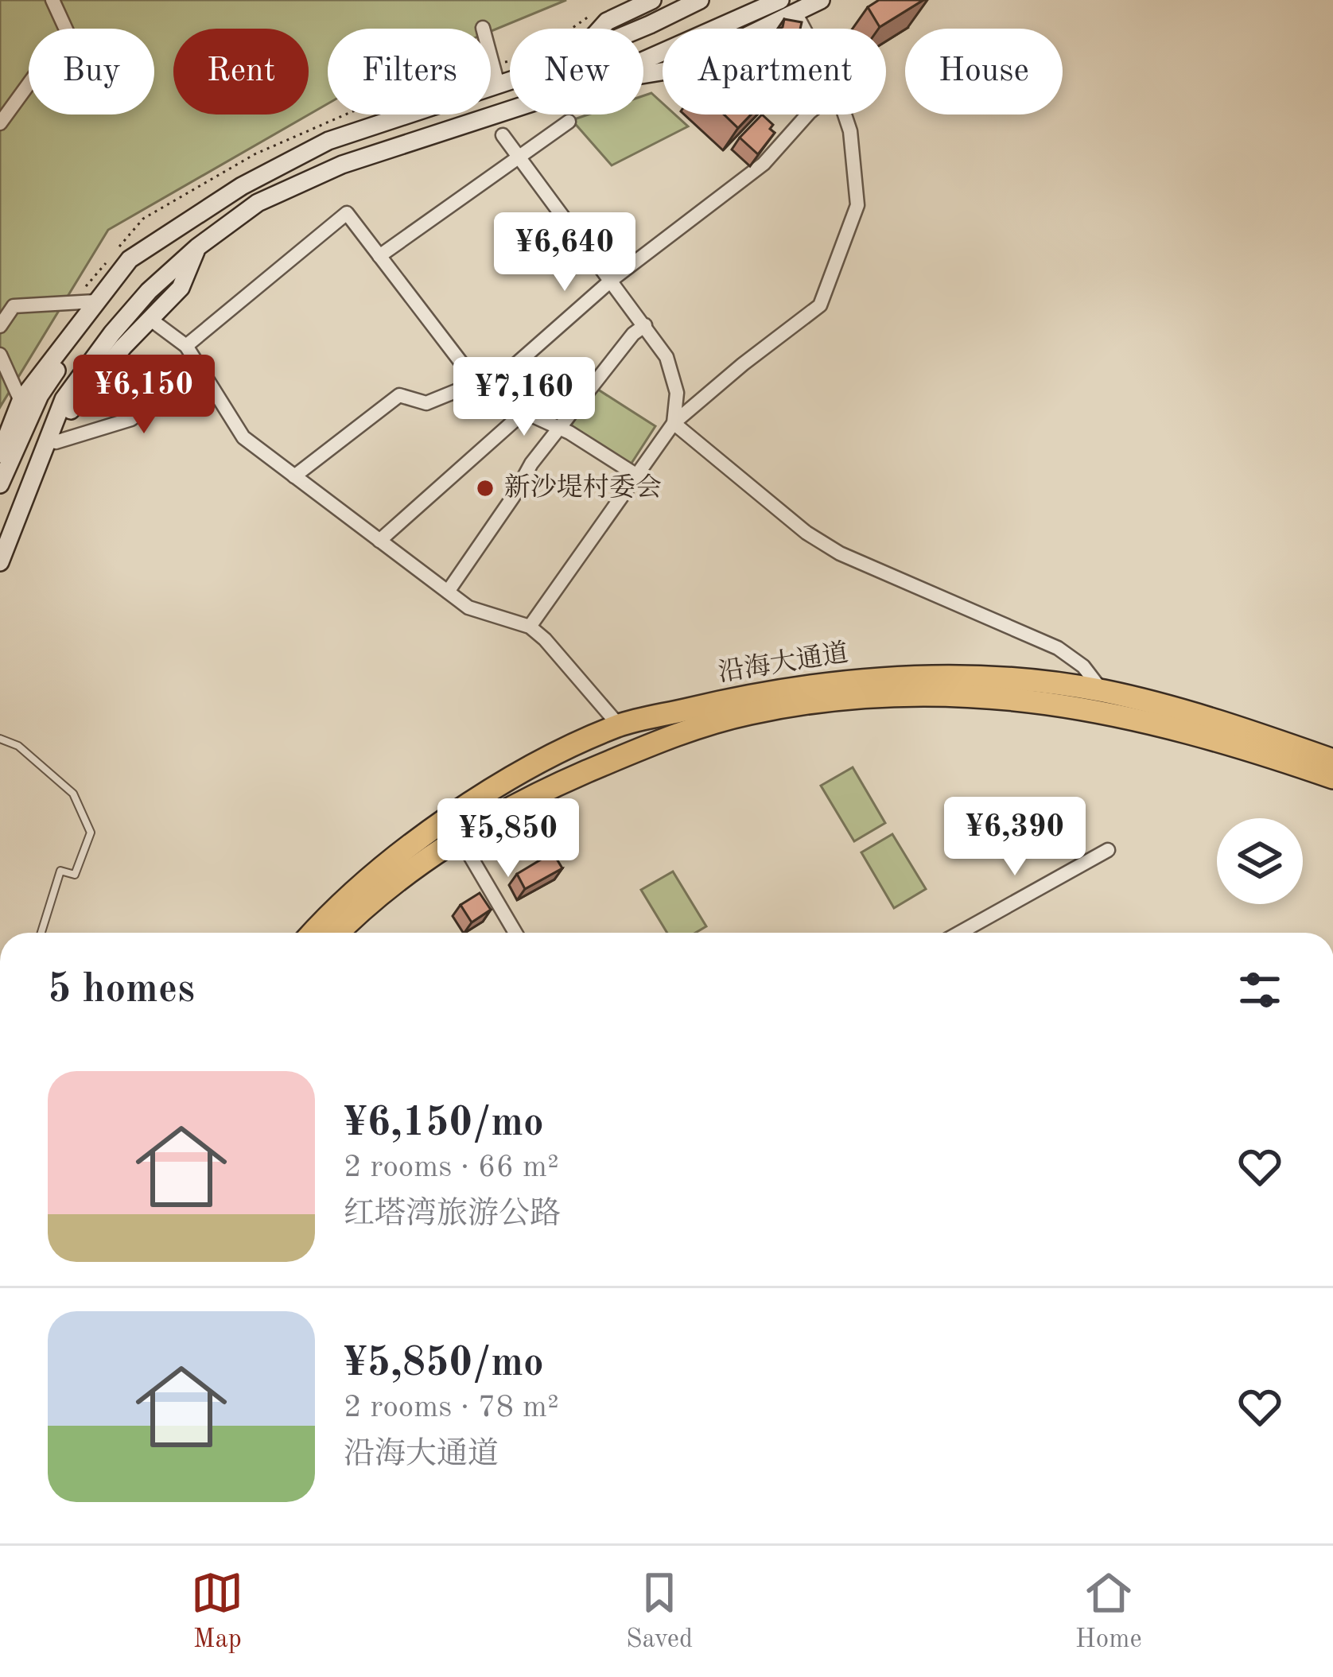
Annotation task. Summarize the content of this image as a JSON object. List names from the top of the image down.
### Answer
{
  "streets": {
    "highway": ["沿海大通道"]
  },
  "places": ["新沙堤村委会"],
  "page": {
    "chip": [
      "Buy",
      "Rent",
      "Filters",
      "New",
      "Apartment",
      "House"
    ],
    "price": [
      "¥6,640",
      "¥6,150",
      "¥7,160",
      "¥6,390",
      "¥5,850"
    ],
    "heading": "5 homes",
    "list": [
      {
        "name": "¥6,150/mo",
        "note": "2 rooms · 66 m² · 红塔湾旅游公路"
      },
      {
        "name": "¥5,850/mo",
        "note": "2 rooms · 78 m² · 沿海大通道"
      }
    ],
    "tabs": ["Map", "Saved", "Home"]
  }
}
